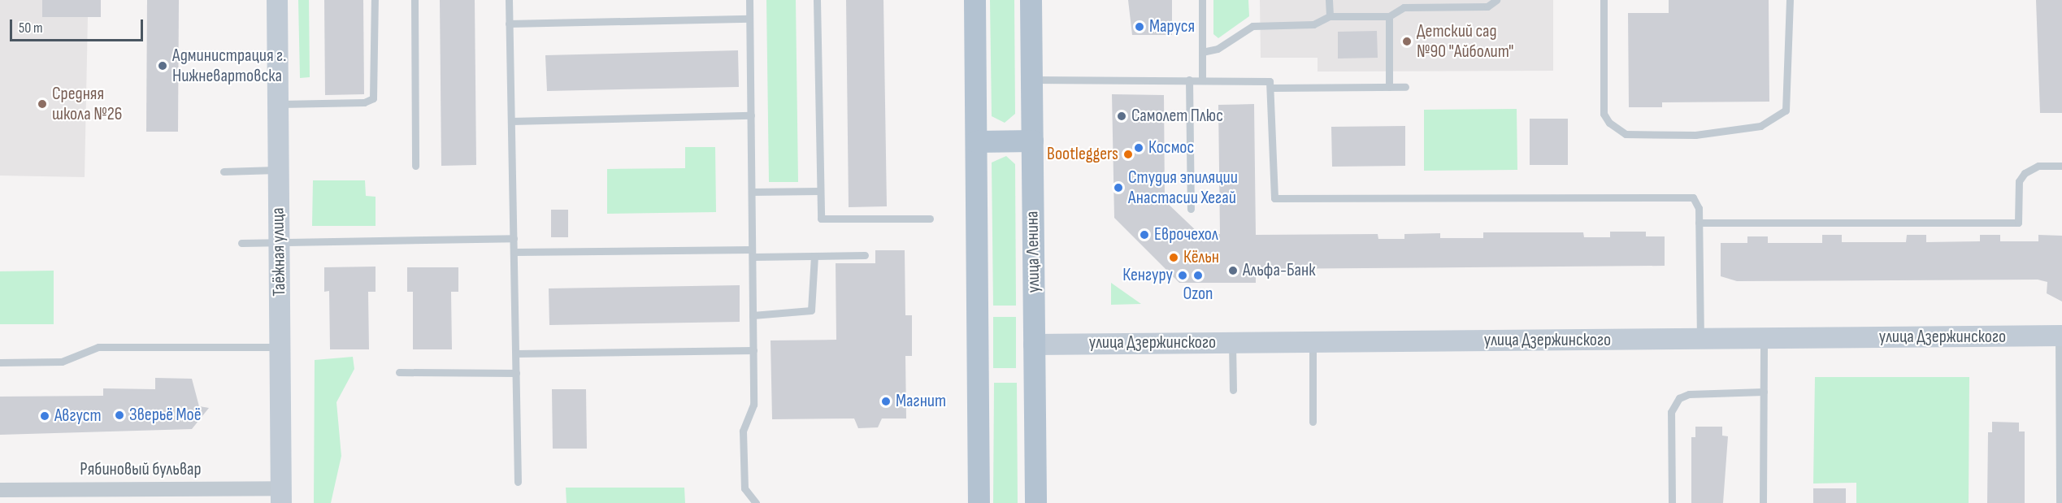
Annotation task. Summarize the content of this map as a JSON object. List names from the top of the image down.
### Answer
{
  "streets": {
    "main road": ["улица Ленина"],
    "street": ["Таёжная улица", "улица Дзержинского", "Рябиновый бульвар"]
  },
  "crossings": [
    ["Таёжная улица", "Рябиновый бульвар"],
    ["улица Ленина", "улица Дзержинского"]
  ],
  "places": [
    "Маруся",
    "Детский сад №90 \"Айболит\"",
    "Администрация г. Нижневартовска",
    "Средняя школа №26",
    "Самолет Плюс",
    "Космос",
    "Bootleggers",
    "Студия эпиляции Анастасии Хегай",
    "Еврочехол",
    "Кёльн",
    "Альфа-Банк",
    "Кенгуру",
    "Ozon",
    "Магнит",
    "Зверьё Моё",
    "Август"
  ],
  "scale_bar": "50 m"
}
